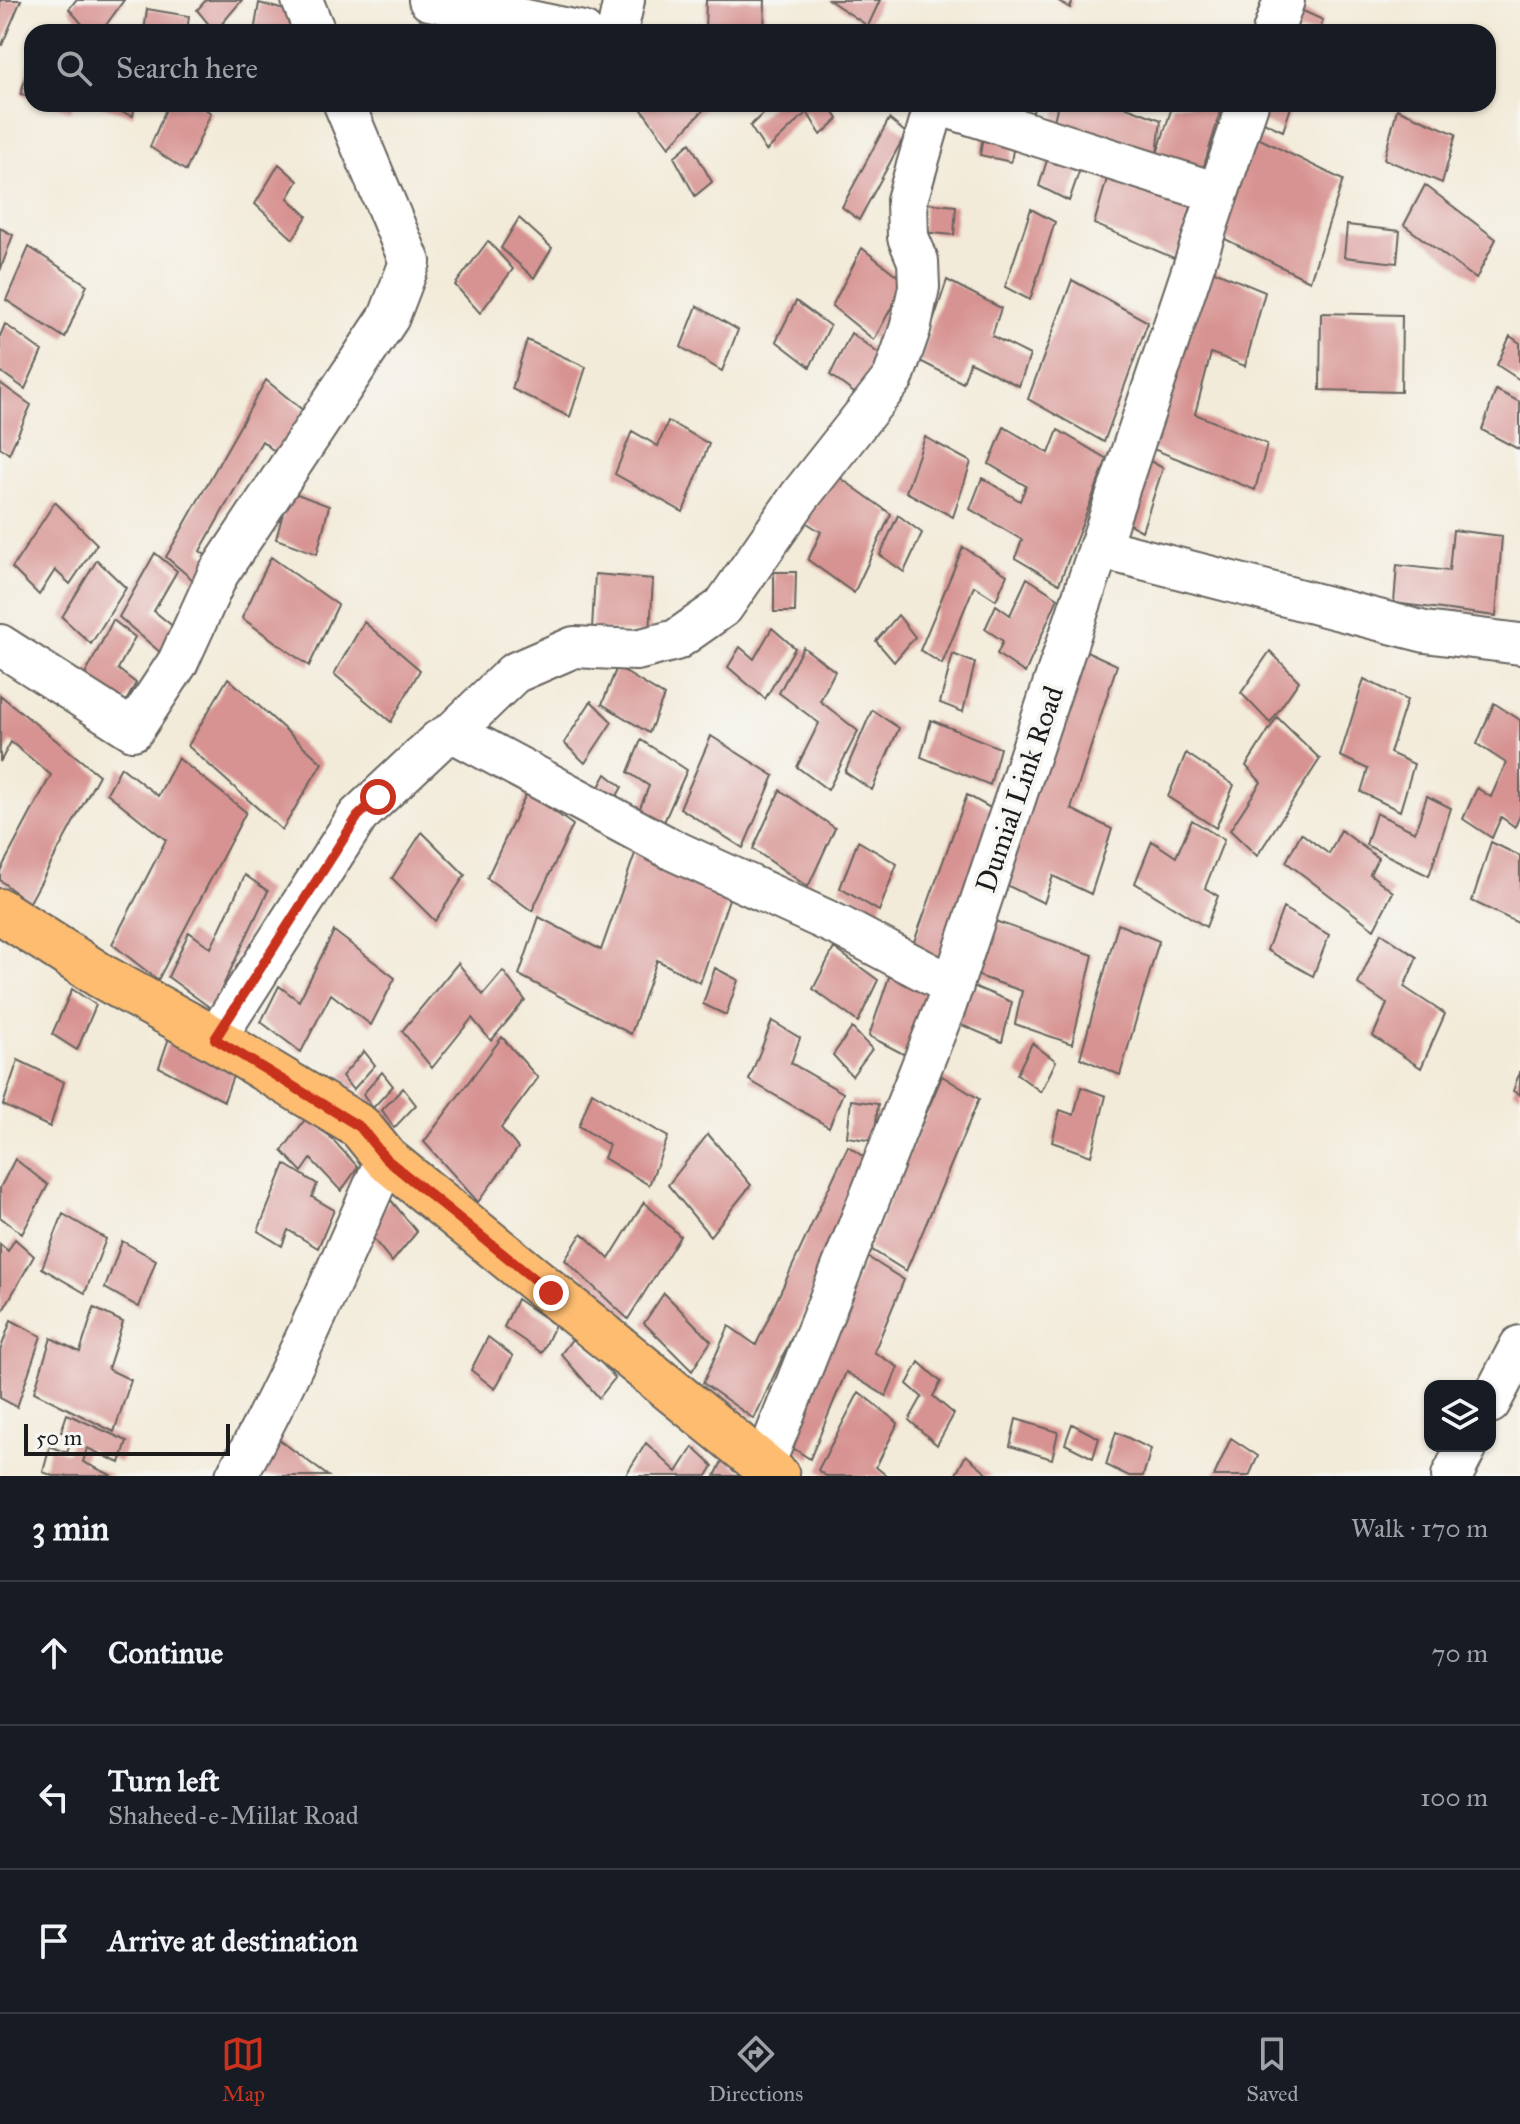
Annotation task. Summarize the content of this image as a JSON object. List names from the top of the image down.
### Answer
{
  "streets": {
    "street": ["Dumial Link Road"]
  },
  "scale_bar": "50 m",
  "page": {
    "search": "Search here",
    "scale": "50 m",
    "heading": ["3 min", "Walk · 170 m"],
    "list": [
      ["Continue", "70 m"],
      ["Turn left", "Shaheed-e-Millat Road", "100 m"],
      "Arrive at destination"
    ],
    "nav": ["Map", "Directions", "Saved"]
  }
}
